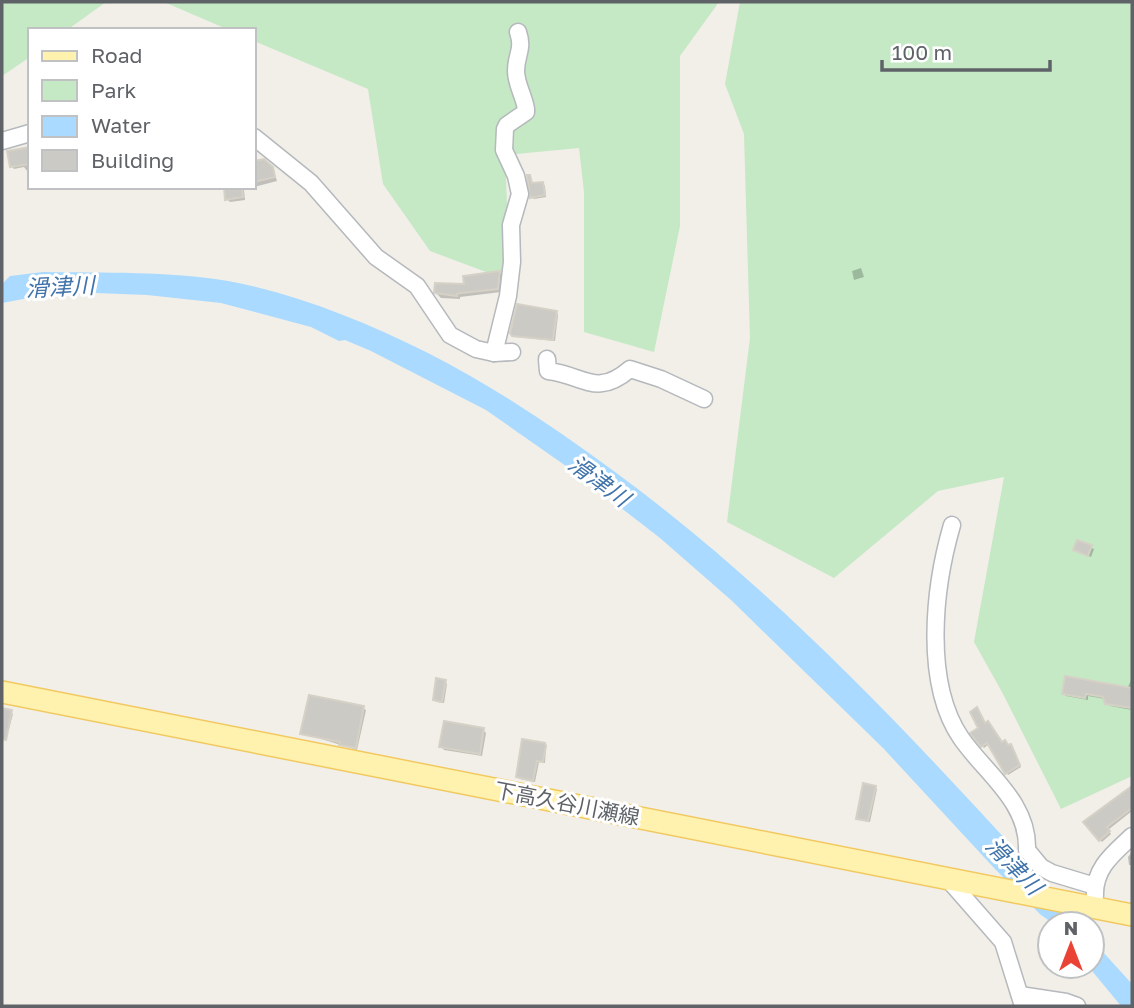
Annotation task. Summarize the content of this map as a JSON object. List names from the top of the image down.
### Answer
{
  "streets": {
    "main road": ["下高久谷川瀬線"]
  },
  "water": ["滑津川"],
  "legend": [
    "Road",
    "Park",
    "Water",
    "Building"
  ],
  "scale_bar": "100 m",
  "north": "top"
}
